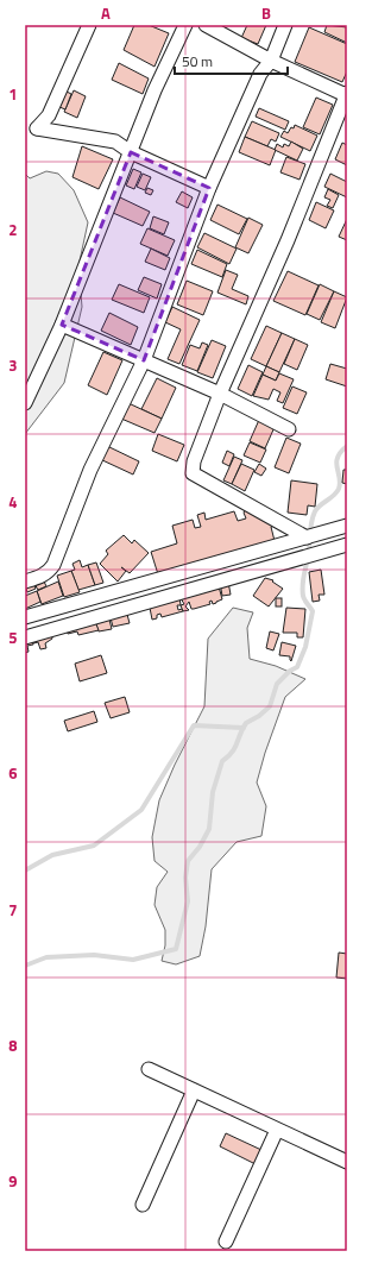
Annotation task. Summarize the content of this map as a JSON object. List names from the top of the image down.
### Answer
{
  "scale_bar": "50 m",
  "grid": {
    "columns": ["A", "B"],
    "rows": [
      "1",
      "2",
      "3",
      "4",
      "5",
      "6",
      "7",
      "8",
      "9"
    ]
  }
}
